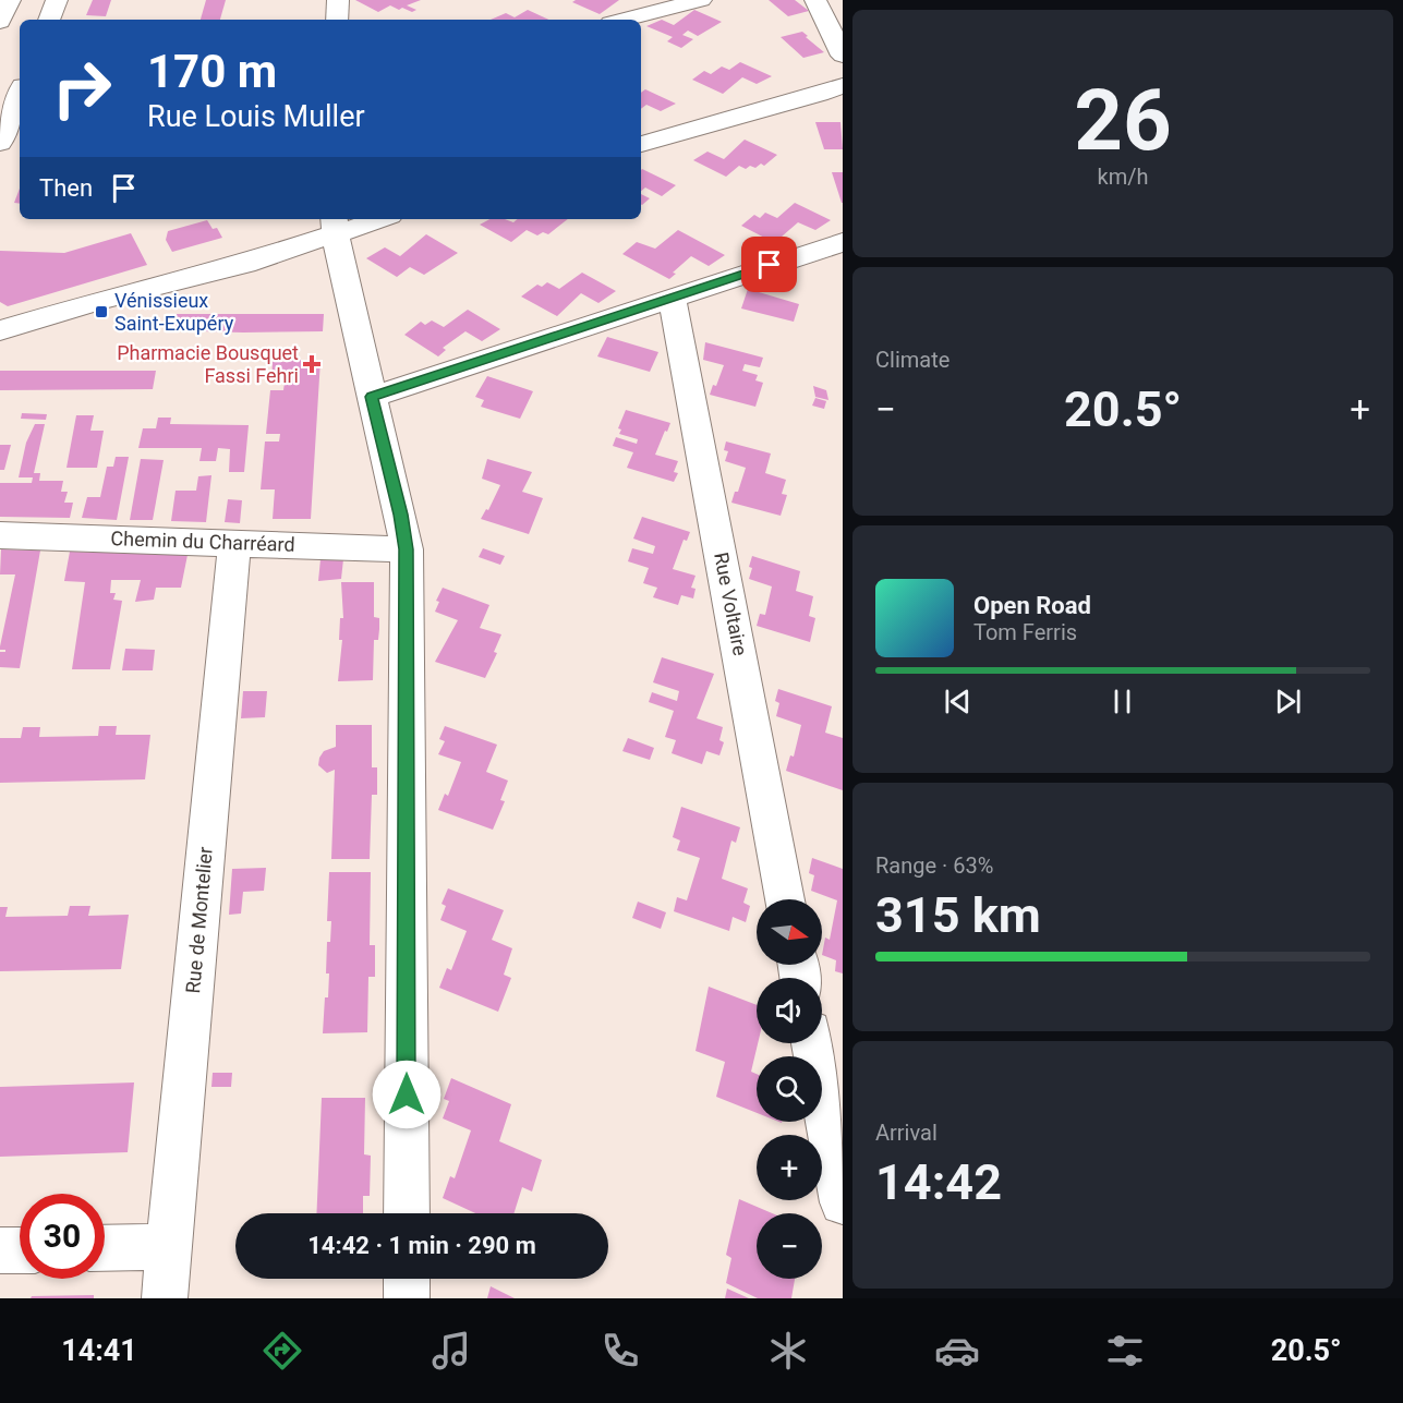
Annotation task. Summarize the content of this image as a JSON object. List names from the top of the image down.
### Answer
{
  "streets": {
    "street": ["Chemin du Charréard", "Rue Voltaire", "Rue de Montelier"]
  },
  "crossings": [
    ["Chemin du Charréard", "Rue de Montelier"]
  ],
  "places": {
    "transit": ["Vénissieux Saint-Exupéry"],
    "health": ["Pharmacie Bousquet Fassi Fehri"]
  },
  "north": "right",
  "page": {
    "tile": [
      ["26", "km/h"],
      "Climate",
      ["Range · 63%", "315 km"],
      ["Arrival", "14:42"]
    ],
    "turn": ["170 m", "Rue Louis Muller"],
    "then": "Then",
    "heat": ["−", "20.5°", "+"],
    "song": ["Open Road", "Tom Ferris"],
    "map_buttons": ["+", "−"],
    "limit": "30",
    "trip": "14:42 · 1 min · 290 m",
    "tabs": ["14:41", "20.5°"]
  }
}
